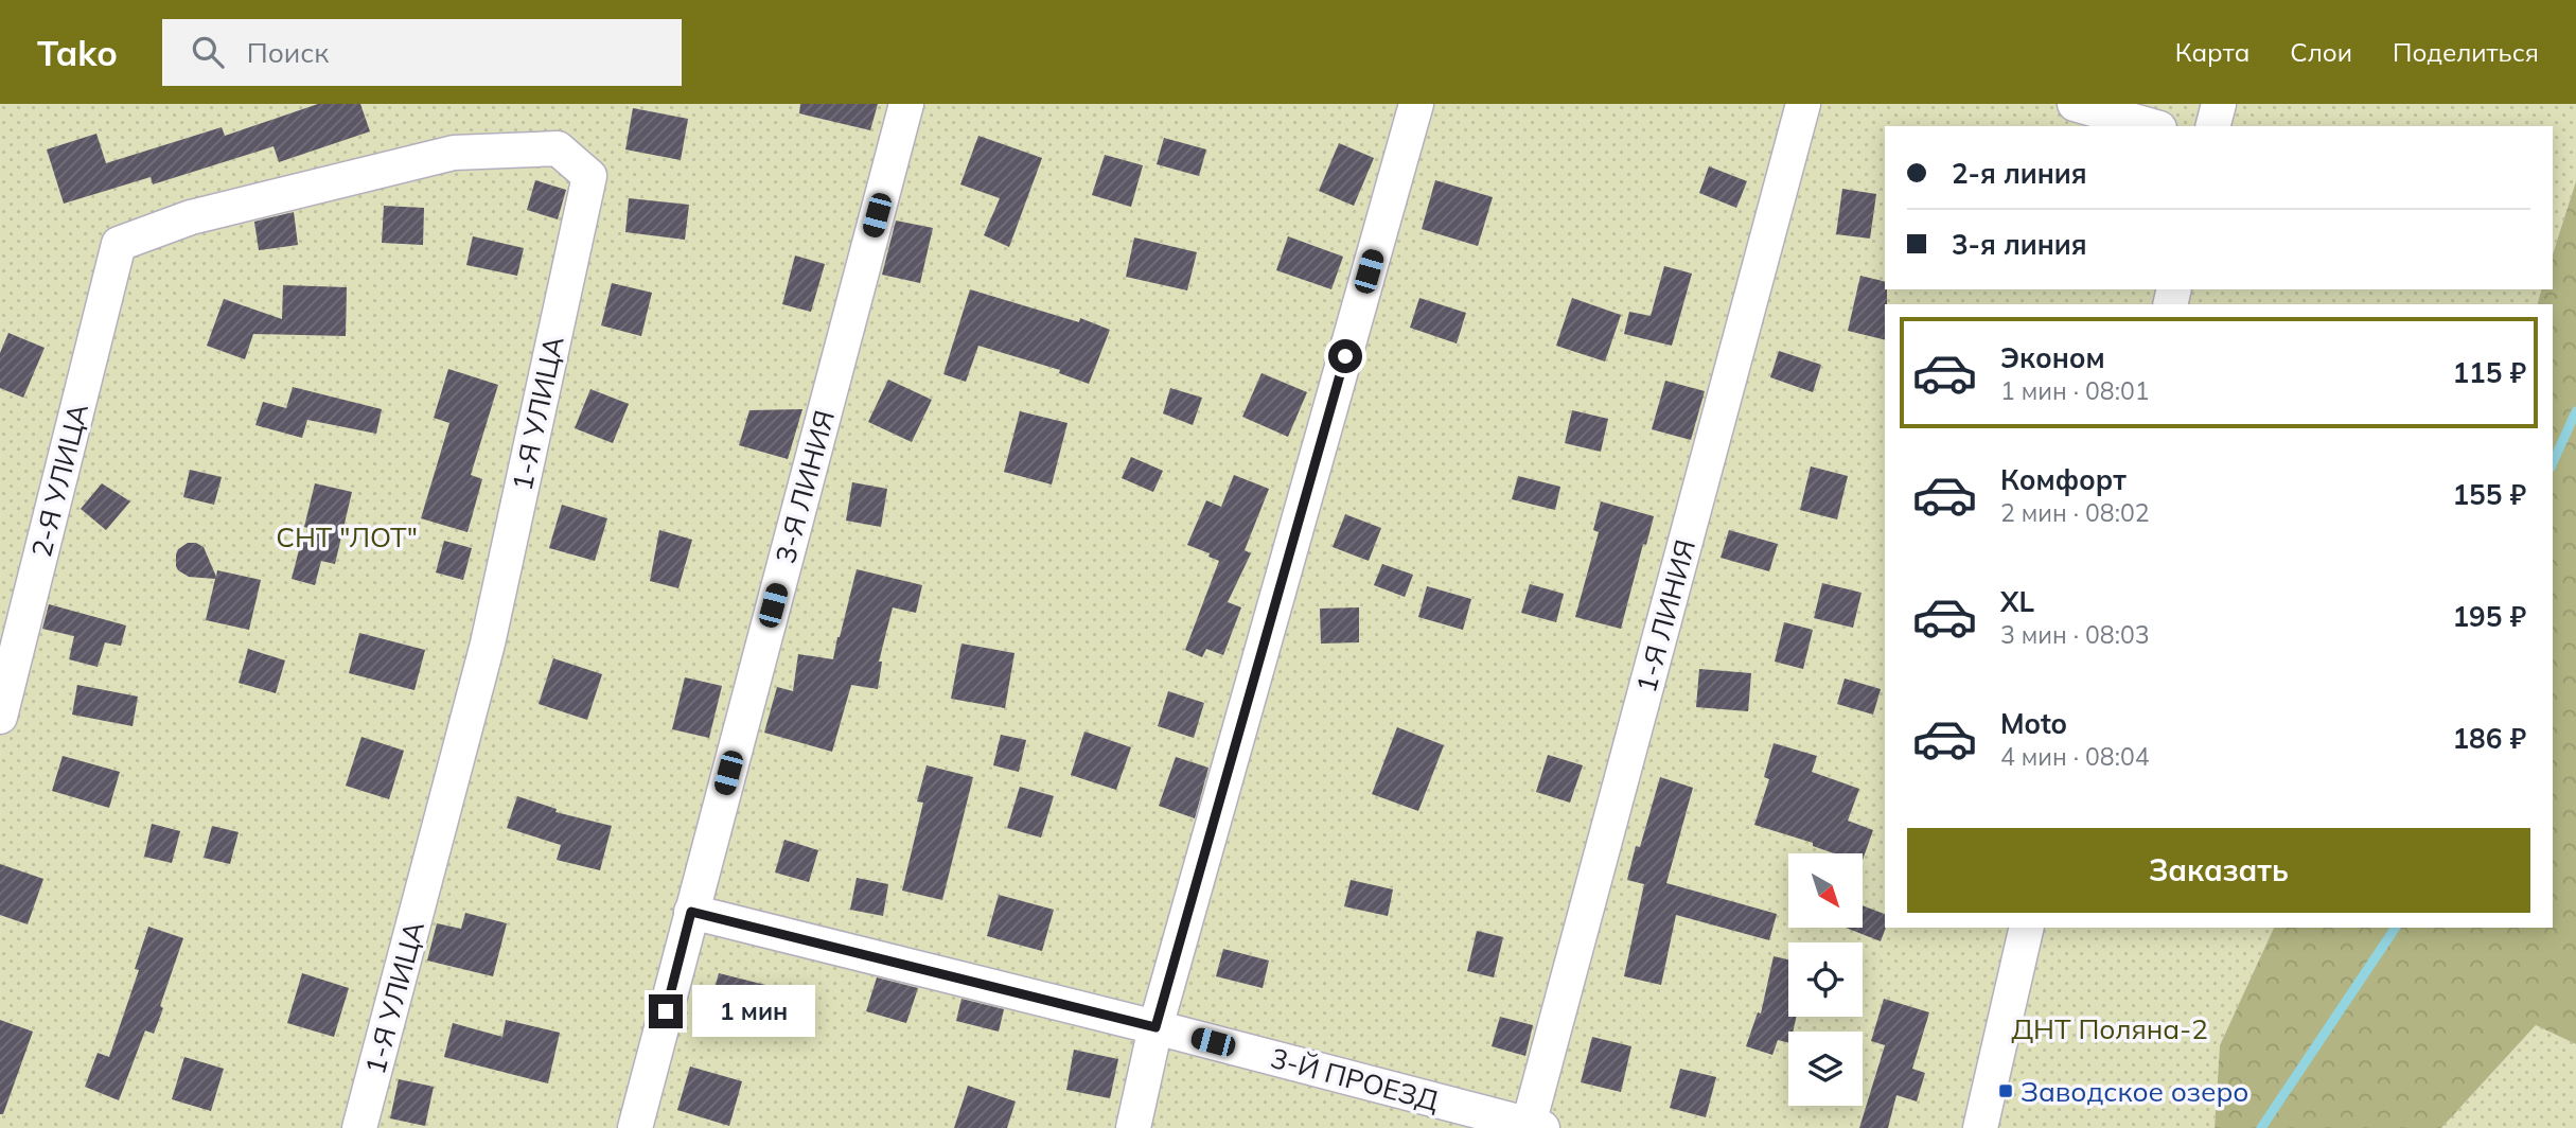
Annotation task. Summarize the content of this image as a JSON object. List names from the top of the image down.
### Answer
{
  "streets": {
    "street": [
      "1-Я УЛИЦА",
      "2-Я УЛИЦА",
      "3-Я ЛИНИЯ",
      "1-Я ЛИНИЯ",
      "3-Й ПРОЕЗД"
    ]
  },
  "crossings": [
    ["1-Я УЛИЦА", "2-Я УЛИЦА"],
    ["3-Я ЛИНИЯ", "3-Й ПРОЕЗД"],
    ["1-Я ЛИНИЯ", "3-Й ПРОЕЗД"]
  ],
  "parks": ["СНТ \"ЛОТ\"", "ДНТ Поляна-2"],
  "places": {
    "transit": ["Заводское озеро"]
  },
  "north": "bottom right",
  "page": {
    "header": "Tako",
    "search": "Поиск",
    "nav": ["Карта", "Слои", "Поделиться"],
    "banner": ["2-я линия", "3-я линия"],
    "list": [
      {
        "name": "Эконом",
        "note": "1 мин · 08:01",
        "value": "115 ₽"
      },
      {
        "name": "Комфорт",
        "note": "2 мин · 08:02",
        "value": "155 ₽"
      },
      {
        "name": "XL",
        "note": "3 мин · 08:03",
        "value": "195 ₽"
      },
      {
        "name": "Moto",
        "note": "4 мин · 08:04",
        "value": "186 ₽"
      }
    ],
    "buttons": "Заказать",
    "bubble": "1 мин"
  }
}
